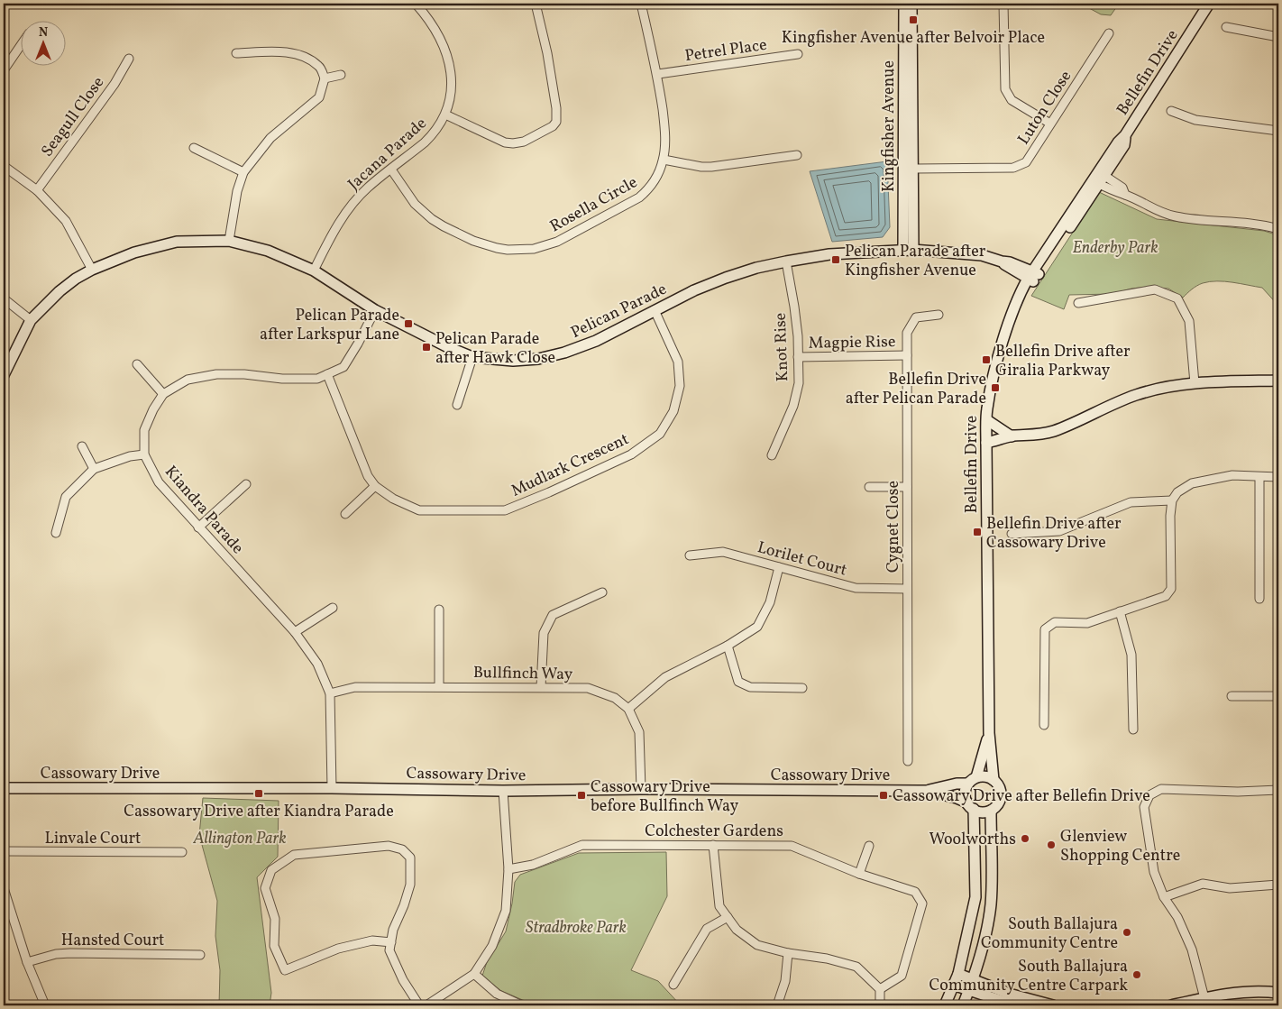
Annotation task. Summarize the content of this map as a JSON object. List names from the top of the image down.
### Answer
{
  "streets": {
    "street": [
      "Petrel Place",
      "Bellefin Drive",
      "Luton Close",
      "Seagull Close",
      "Kingfisher Avenue",
      "Jacana Parade",
      "Rosella Circle",
      "Pelican Parade",
      "Magpie Rise",
      "Knot Rise",
      "Mudlark Crescent",
      "Kiandra Parade",
      "Cygnet Close",
      "Lorilet Court",
      "Bullfinch Way",
      "Cassowary Drive",
      "Colchester Gardens",
      "Linvale Court",
      "Hansted Court"
    ]
  },
  "crossings": [
    ["Petrel Place", "Rosella Circle"],
    ["Bellefin Drive", "Pelican Parade"],
    ["Bellefin Drive", "Cassowary Drive"],
    ["Luton Close", "Kingfisher Avenue"],
    ["Kingfisher Avenue", "Pelican Parade"],
    ["Jacana Parade", "Rosella Circle"],
    ["Jacana Parade", "Pelican Parade"],
    ["Pelican Parade", "Knot Rise"],
    ["Pelican Parade", "Mudlark Crescent"],
    ["Pelican Parade", "Kiandra Parade"],
    ["Magpie Rise", "Knot Rise"],
    ["Magpie Rise", "Cygnet Close"],
    ["Mudlark Crescent", "Kiandra Parade"],
    ["Kiandra Parade", "Bullfinch Way"],
    ["Kiandra Parade", "Cassowary Drive"],
    ["Cygnet Close", "Lorilet Court"]
  ],
  "parks": ["Enderby Park", "Allington Park", "Stradbroke Park"],
  "places": {
    "transit": [
      "Kingfisher Avenue after Belvoir Place",
      "Pelican Parade after Kingfisher Avenue",
      "Pelican Parade after Larkspur Lane",
      "Pelican Parade after Hawk Close",
      "Bellefin Drive after Giralia Parkway",
      "Bellefin Drive after Pelican Parade",
      "Bellefin Drive after Cassowary Drive",
      "Cassowary Drive after Kiandra Parade",
      "Cassowary Drive before Bullfinch Way",
      "Cassowary Drive after Bellefin Drive"
    ],
    "other": [
      "Woolworths",
      "Glenview Shopping Centre",
      "South Ballajura Community Centre",
      "South Ballajura Community Centre Carpark"
    ]
  },
  "north": "top"
}
